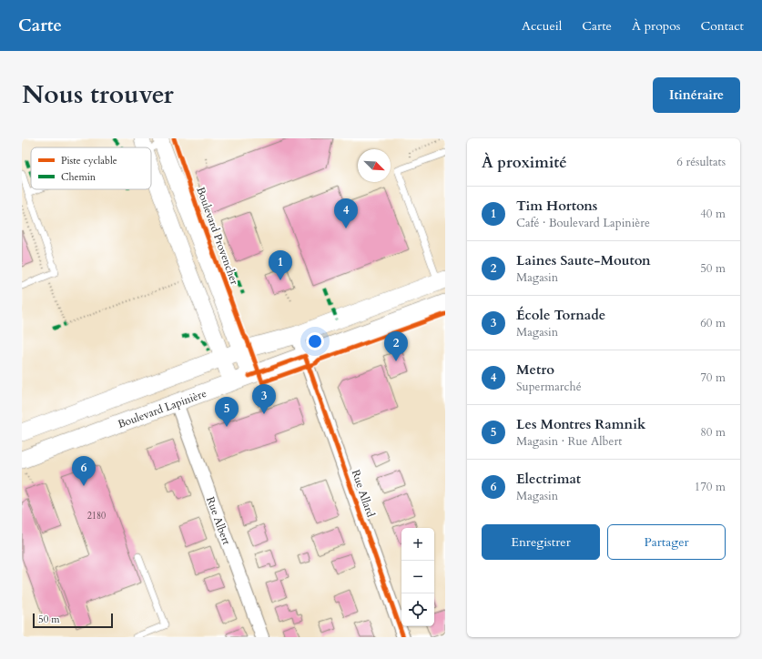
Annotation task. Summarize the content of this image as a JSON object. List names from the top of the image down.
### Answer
{
  "streets": {
    "main road": ["Boulevard Lapinière"],
    "street": ["Boulevard Provencher", "Rue Allard", "Rue Albert"]
  },
  "crossings": [
    ["Boulevard Provencher", "Boulevard Lapinière"],
    ["Boulevard Lapinière", "Rue Allard"],
    ["Boulevard Lapinière", "Rue Albert"]
  ],
  "house_numbers": ["2180"],
  "legend": ["Piste cyclable", "Chemin"],
  "scale_bar": "50 m",
  "north": "bottom right",
  "page": {
    "header": "Carte",
    "nav": [
      "Accueil",
      "Carte",
      "À propos",
      "Contact"
    ],
    "title": "Nous trouver",
    "buttons": [
      "Itinéraire",
      ["Enregistrer", "Partager"]
    ],
    "heading": ["À proximité", "6 résultats"],
    "list": [
      {
        "mark": "1",
        "name": "Tim Hortons",
        "note": "Café · Boulevard Lapinière",
        "value": "40 m"
      },
      {
        "mark": "2",
        "name": "Laines Saute-Mouton",
        "note": "Magasin",
        "value": "50 m"
      },
      {
        "mark": "3",
        "name": "École Tornade",
        "note": "Magasin",
        "value": "60 m"
      },
      {
        "mark": "4",
        "name": "Metro",
        "note": "Supermarché",
        "value": "70 m"
      },
      {
        "mark": "5",
        "name": "Les Montres Ramnik",
        "note": "Magasin · Rue Albert",
        "value": "80 m"
      },
      {
        "mark": "6",
        "name": "Electrimat",
        "note": "Magasin",
        "value": "170 m"
      }
    ],
    "pins": [
      "4",
      "1",
      "2",
      "3",
      "5",
      "6"
    ],
    "map_buttons": ["+", "−"],
    "scale": "50 m"
  }
}
